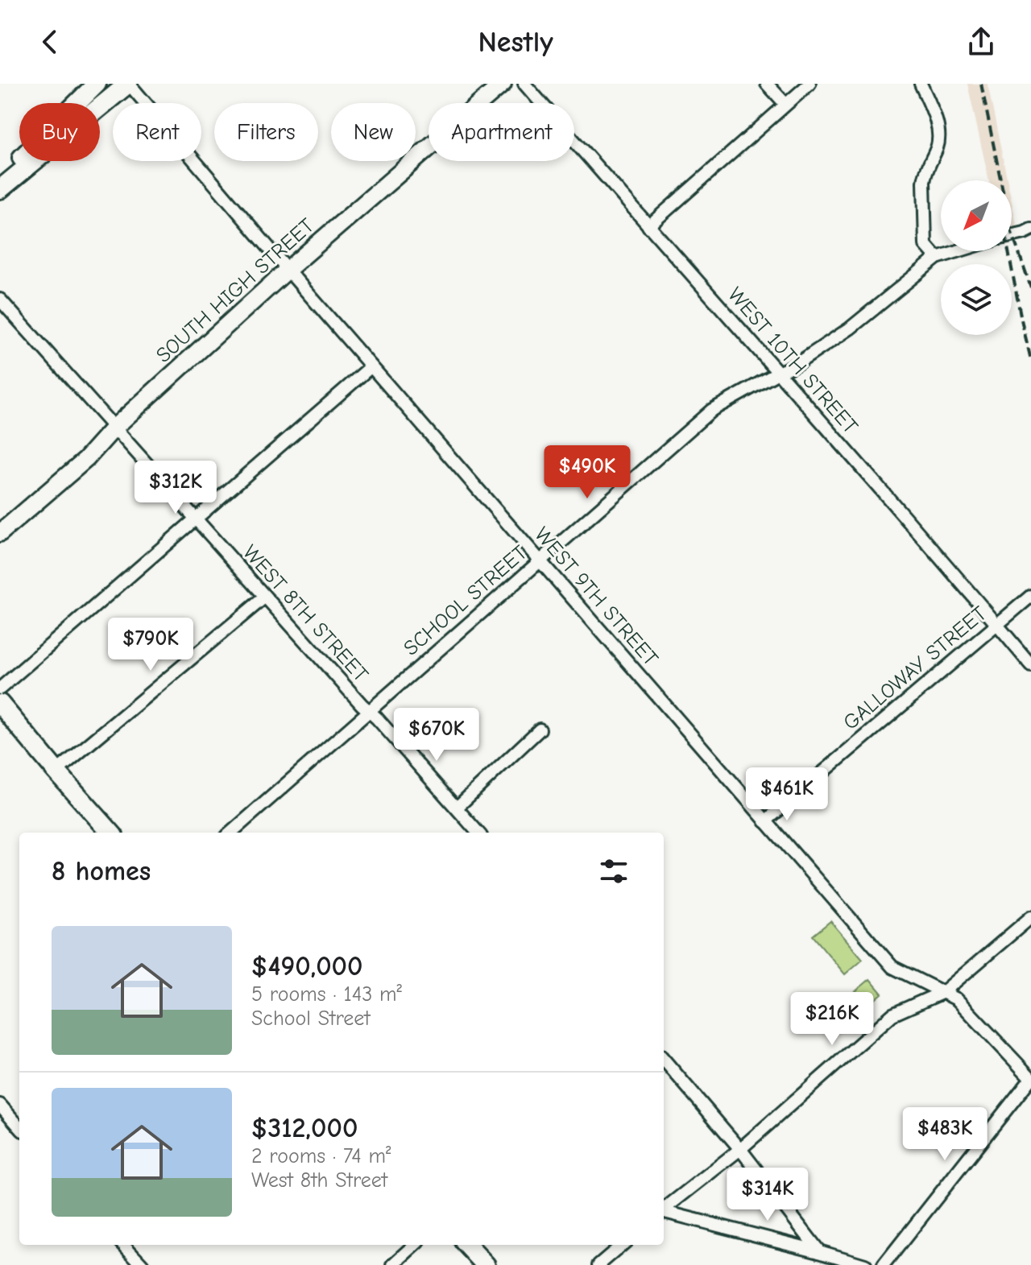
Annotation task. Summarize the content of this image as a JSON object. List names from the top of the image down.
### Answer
{
  "streets": {
    "street": [
      "SOUTH HIGH STREET",
      "WEST 10TH STREET",
      "WEST 9TH STREET",
      "SCHOOL STREET",
      "WEST 8TH STREET",
      "GALLOWAY STREET"
    ]
  },
  "crossings": [
    ["SOUTH HIGH STREET", "WEST 9TH STREET"],
    ["SOUTH HIGH STREET", "WEST 8TH STREET"],
    ["WEST 10TH STREET", "SCHOOL STREET"],
    ["WEST 10TH STREET", "GALLOWAY STREET"],
    ["WEST 9TH STREET", "SCHOOL STREET"],
    ["WEST 9TH STREET", "GALLOWAY STREET"],
    ["SCHOOL STREET", "WEST 8TH STREET"]
  ],
  "north": "bottom left",
  "page": {
    "header": "Nestly",
    "chip": [
      "Buy",
      "Rent",
      "Filters",
      "New",
      "Apartment"
    ],
    "price": [
      "$490K",
      "$312K",
      "$790K",
      "$670K",
      "$461K",
      "$216K",
      "$483K",
      "$314K"
    ],
    "heading": "8 homes",
    "list": [
      {
        "name": "$490,000",
        "note": "5 rooms · 143 m² · School Street"
      },
      {
        "name": "$312,000",
        "note": "2 rooms · 74 m² · West 8th Street"
      }
    ]
  }
}
